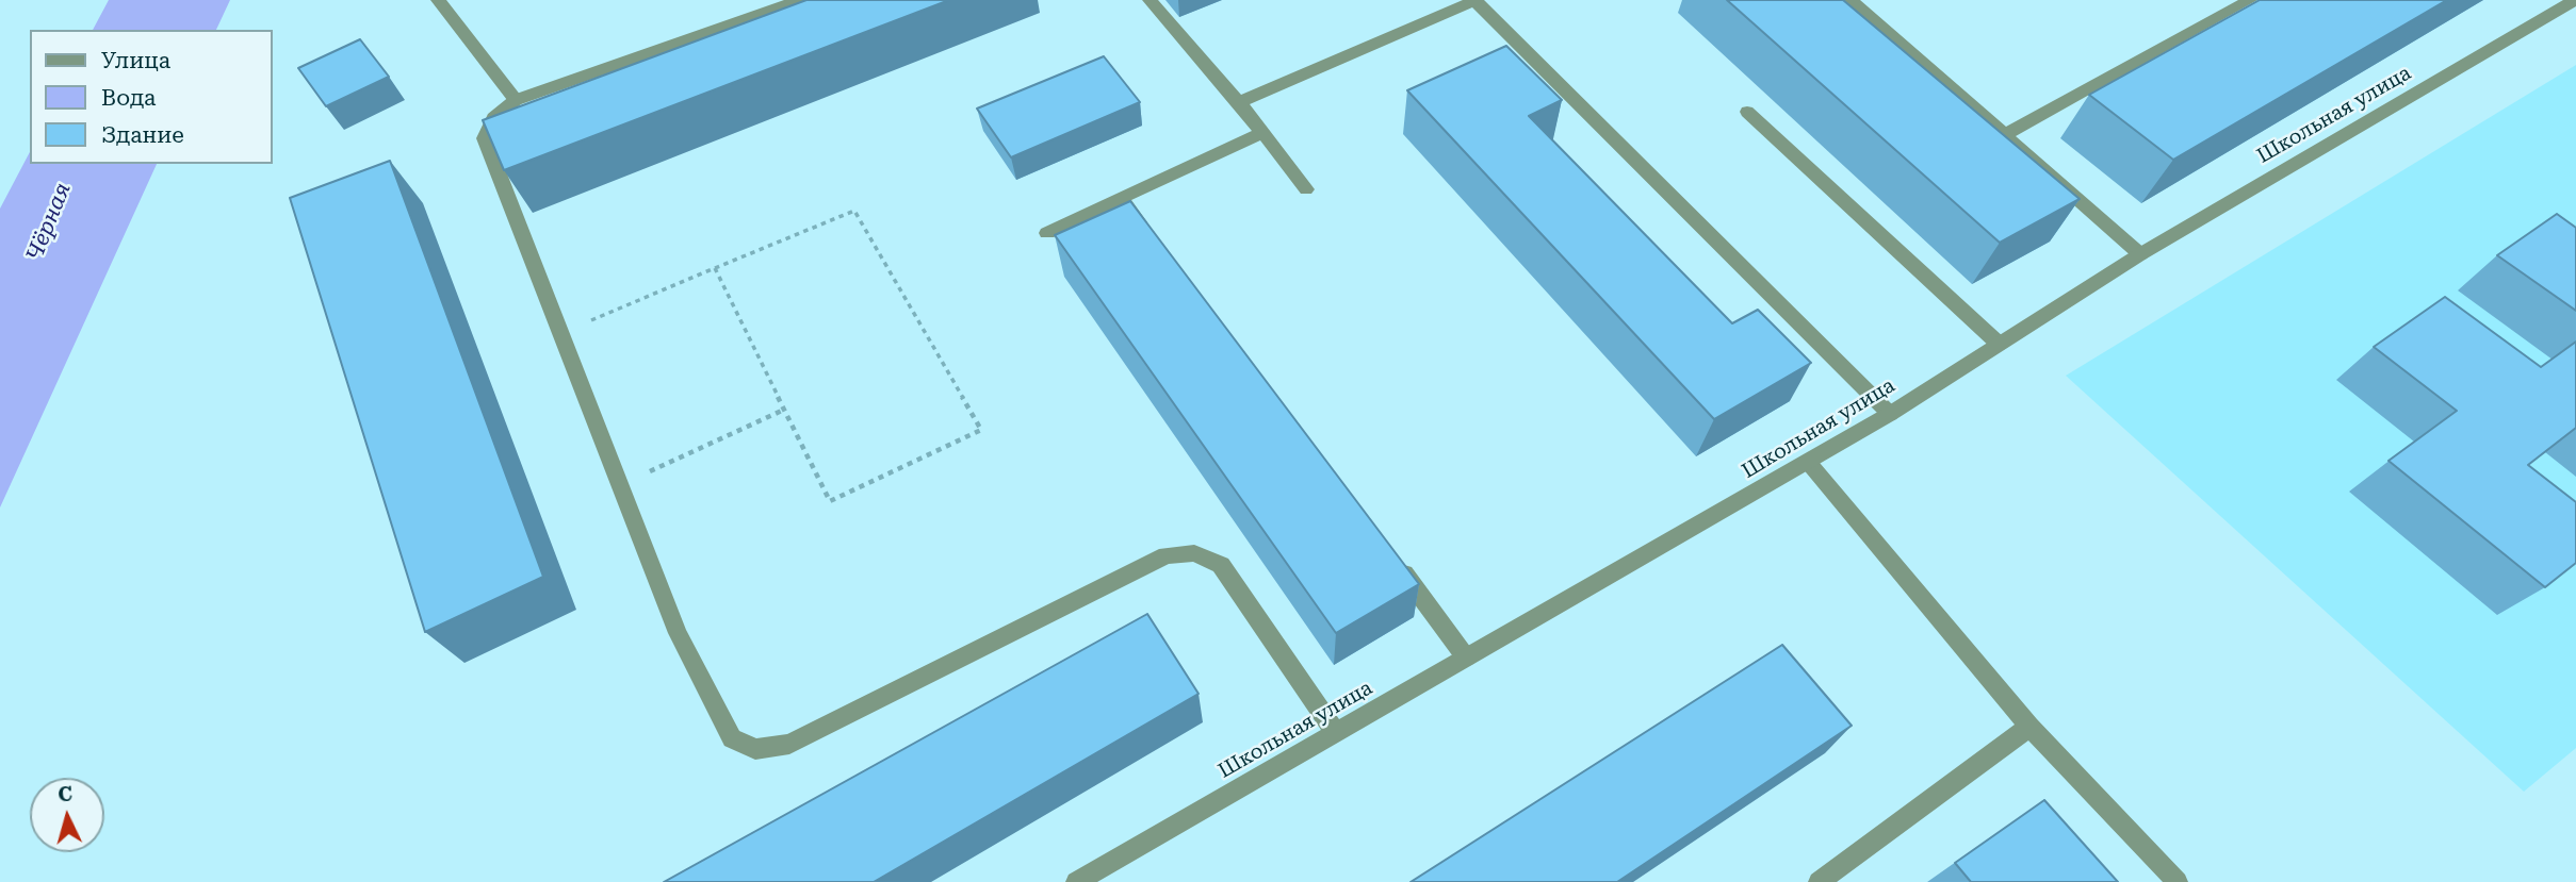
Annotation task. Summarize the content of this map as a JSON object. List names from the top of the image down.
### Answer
{
  "streets": {
    "street": ["Школьная улица"]
  },
  "water": ["Чёрная"],
  "legend": ["Улица", "Вода", "Здание"],
  "north": "top"
}
